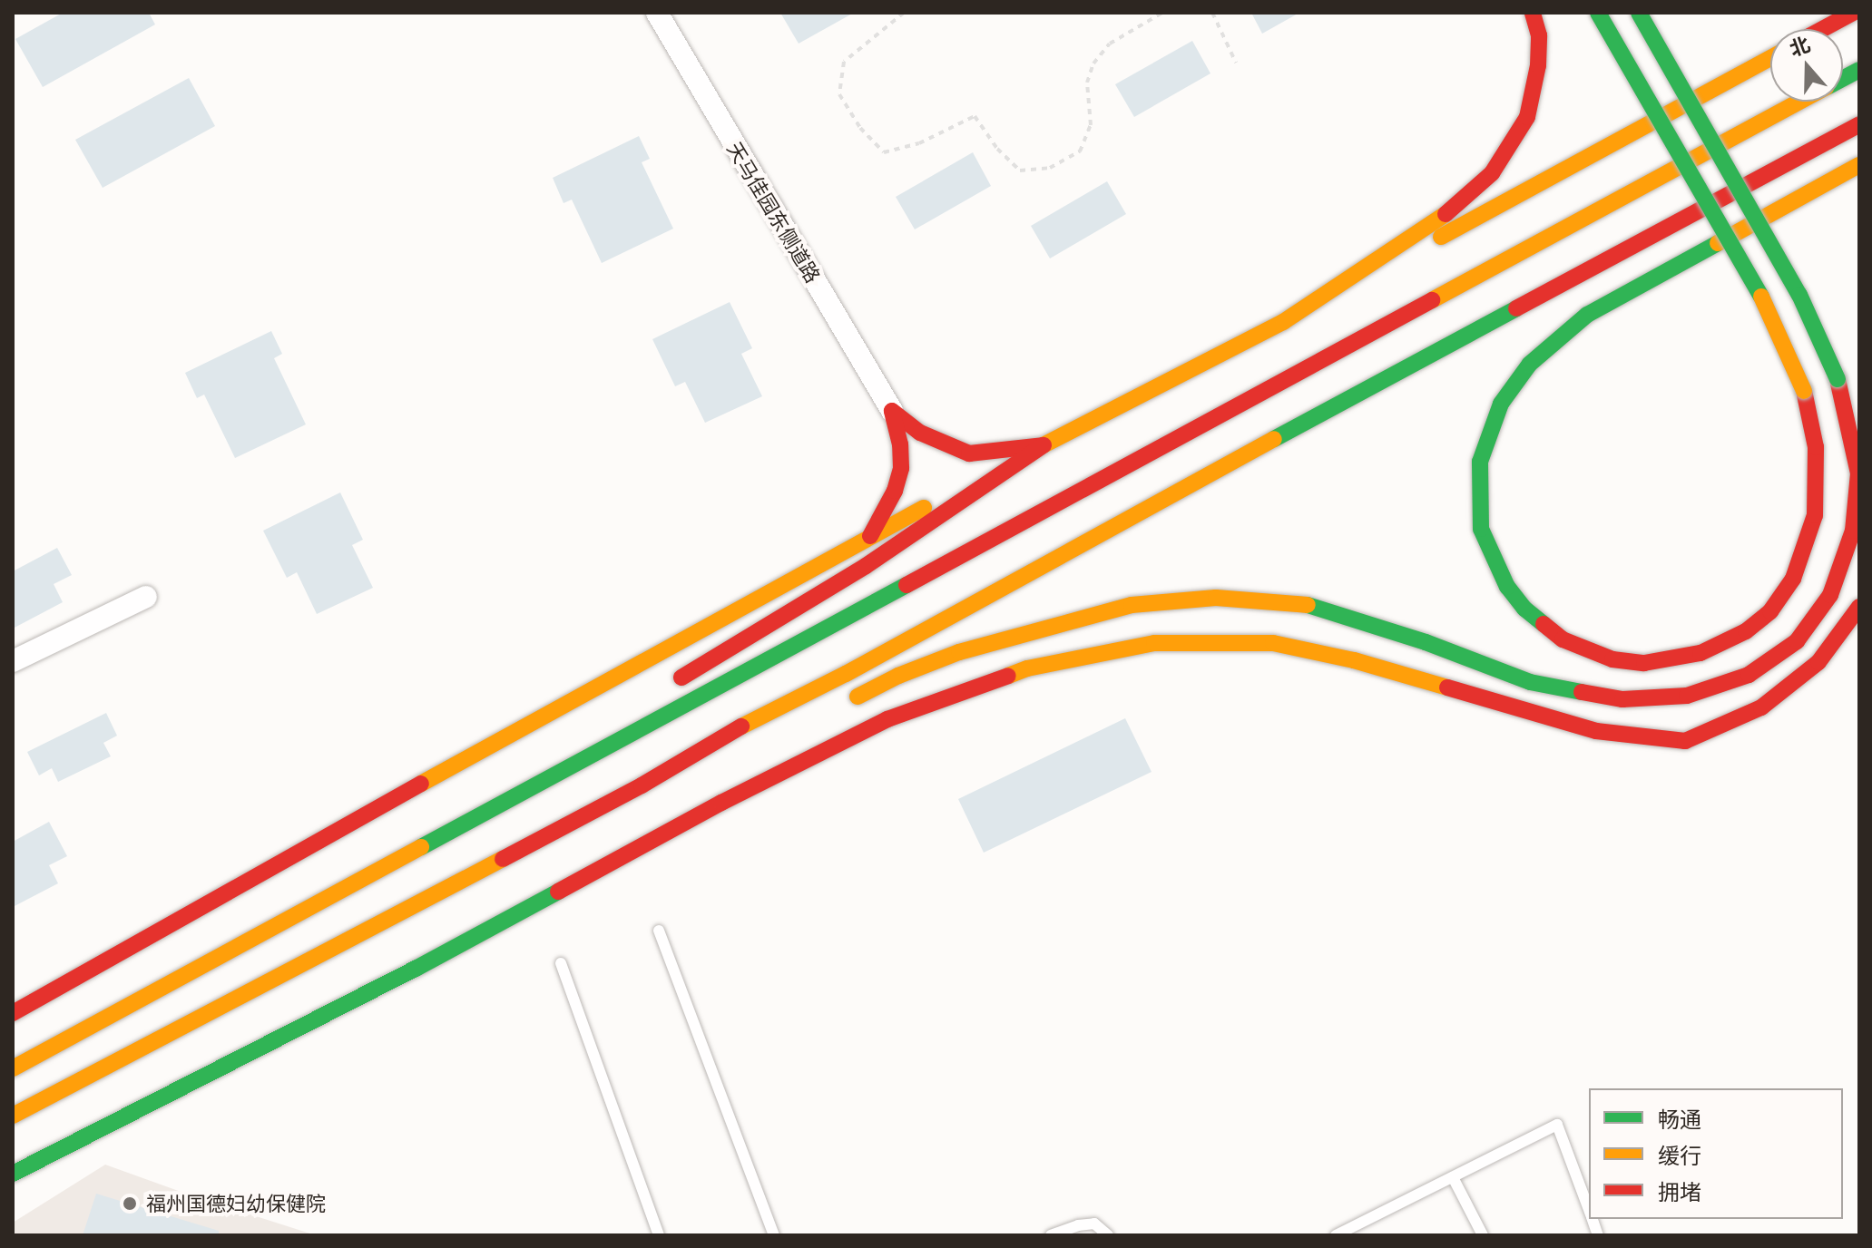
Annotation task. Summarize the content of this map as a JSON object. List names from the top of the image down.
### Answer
{
  "streets": {
    "street": ["天马佳园东侧道路"]
  },
  "places": ["福州国德妇幼保健院"],
  "legend": ["畅通", "缓行", "拥堵"],
  "north": "top"
}
